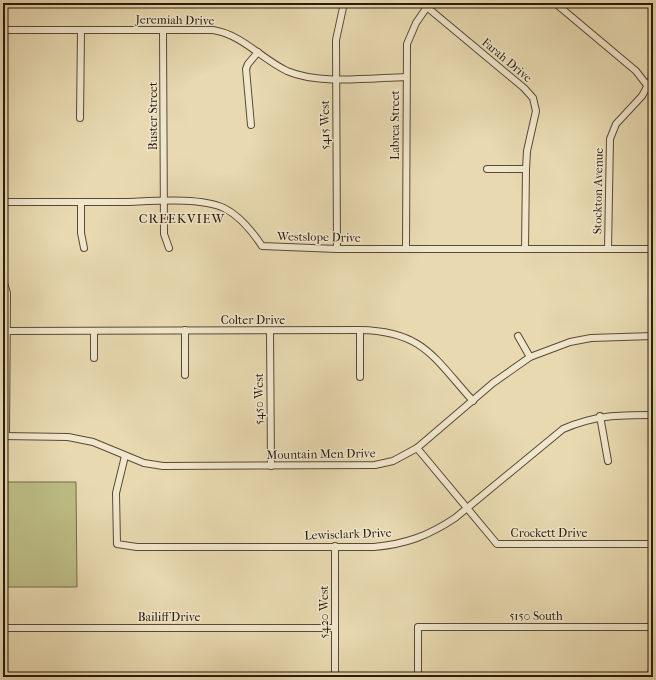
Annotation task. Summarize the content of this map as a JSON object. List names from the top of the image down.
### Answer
{
  "streets": {
    "street": [
      "Jeremiah Drive",
      "Farah Drive",
      "Buster Street",
      "5415 West",
      "Labrea Street",
      "Stockton Avenue",
      "Westslope Drive",
      "Colter Drive",
      "5450 West",
      "Mountain Men Drive",
      "Crockett Drive",
      "Lewisclark Drive",
      "5420 West",
      "5150 South",
      "Bailiff Drive"
    ]
  },
  "crossings": [
    ["Jeremiah Drive", "Buster Street"],
    ["Jeremiah Drive", "5415 West"],
    ["Jeremiah Drive", "Labrea Street"],
    ["Farah Drive", "Labrea Street"],
    ["Farah Drive", "Westslope Drive"],
    ["Buster Street", "Westslope Drive"],
    ["5415 West", "Westslope Drive"],
    ["Labrea Street", "Westslope Drive"],
    ["Stockton Avenue", "Westslope Drive"],
    ["Colter Drive", "5450 West"],
    ["Colter Drive", "Mountain Men Drive"],
    ["5450 West", "Mountain Men Drive"],
    ["Mountain Men Drive", "Crockett Drive"],
    ["Mountain Men Drive", "Lewisclark Drive"],
    ["Crockett Drive", "Lewisclark Drive"],
    ["Lewisclark Drive", "5420 West"],
    ["5420 West", "Bailiff Drive"]
  ],
  "districts": ["CREEKVIEW"]
}
